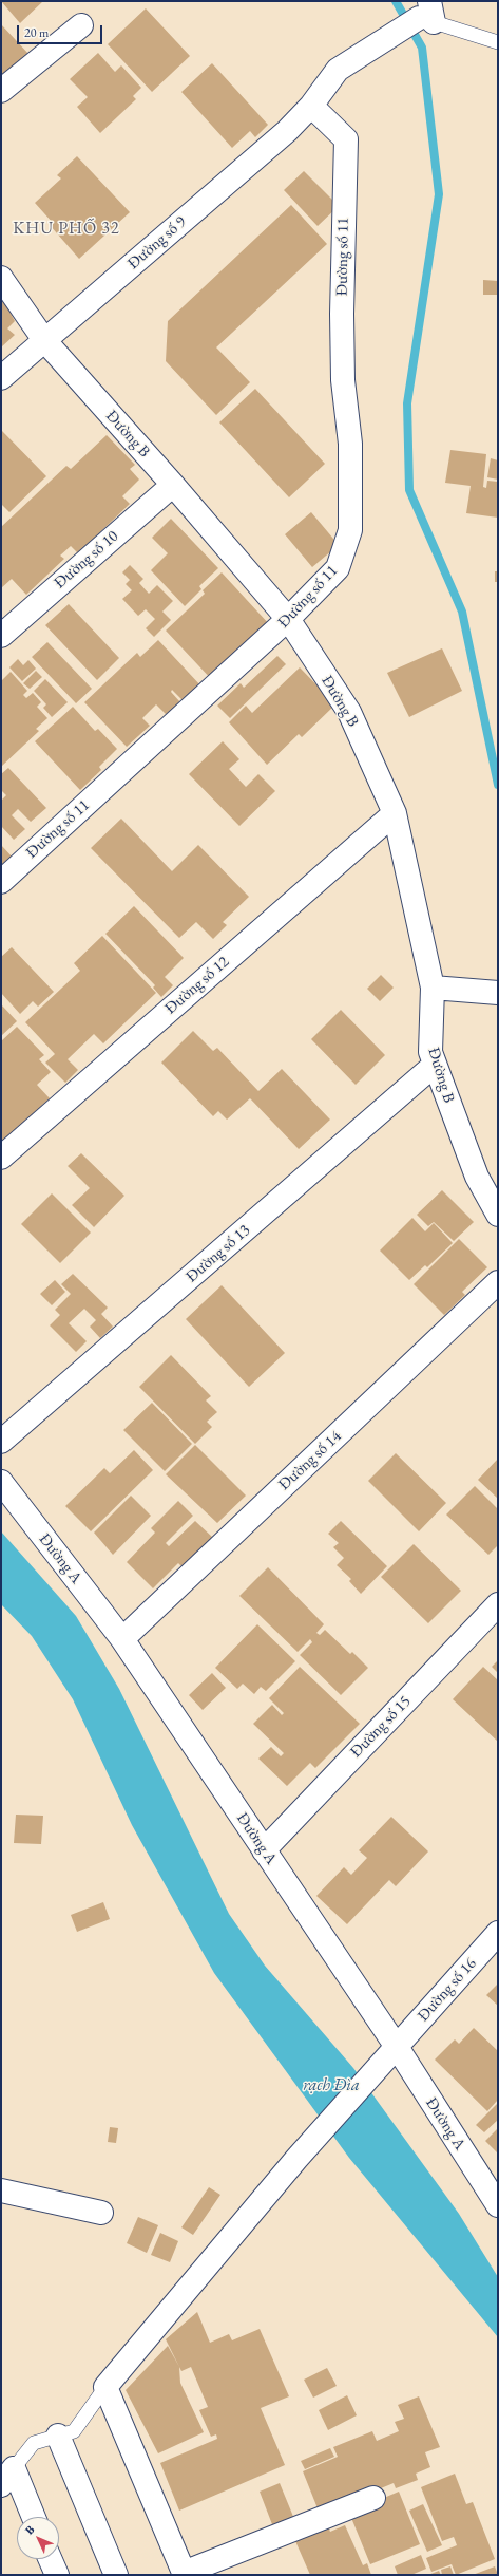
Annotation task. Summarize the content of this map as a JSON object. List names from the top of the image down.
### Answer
{
  "streets": {
    "street": [
      "Đường số 9",
      "Đường số 11",
      "Đường B",
      "Đường số 10",
      "Đường số 12",
      "Đường số 13",
      "Đường số 14",
      "Đường A",
      "Đường số 15",
      "Đường số 16"
    ]
  },
  "crossings": [
    ["Đường số 9", "Đường số 11"],
    ["Đường số 9", "Đường B"],
    ["Đường số 11", "Đường B"],
    ["Đường B", "Đường số 10"],
    ["Đường B", "Đường số 12"],
    ["Đường B", "Đường số 13"],
    ["Đường số 14", "Đường A"],
    ["Đường A", "Đường số 15"],
    ["Đường A", "Đường số 16"]
  ],
  "districts": ["KHU PHỐ 32"],
  "water": ["rạch Đìa"],
  "scale_bar": "20 m",
  "north": "top left"
}
